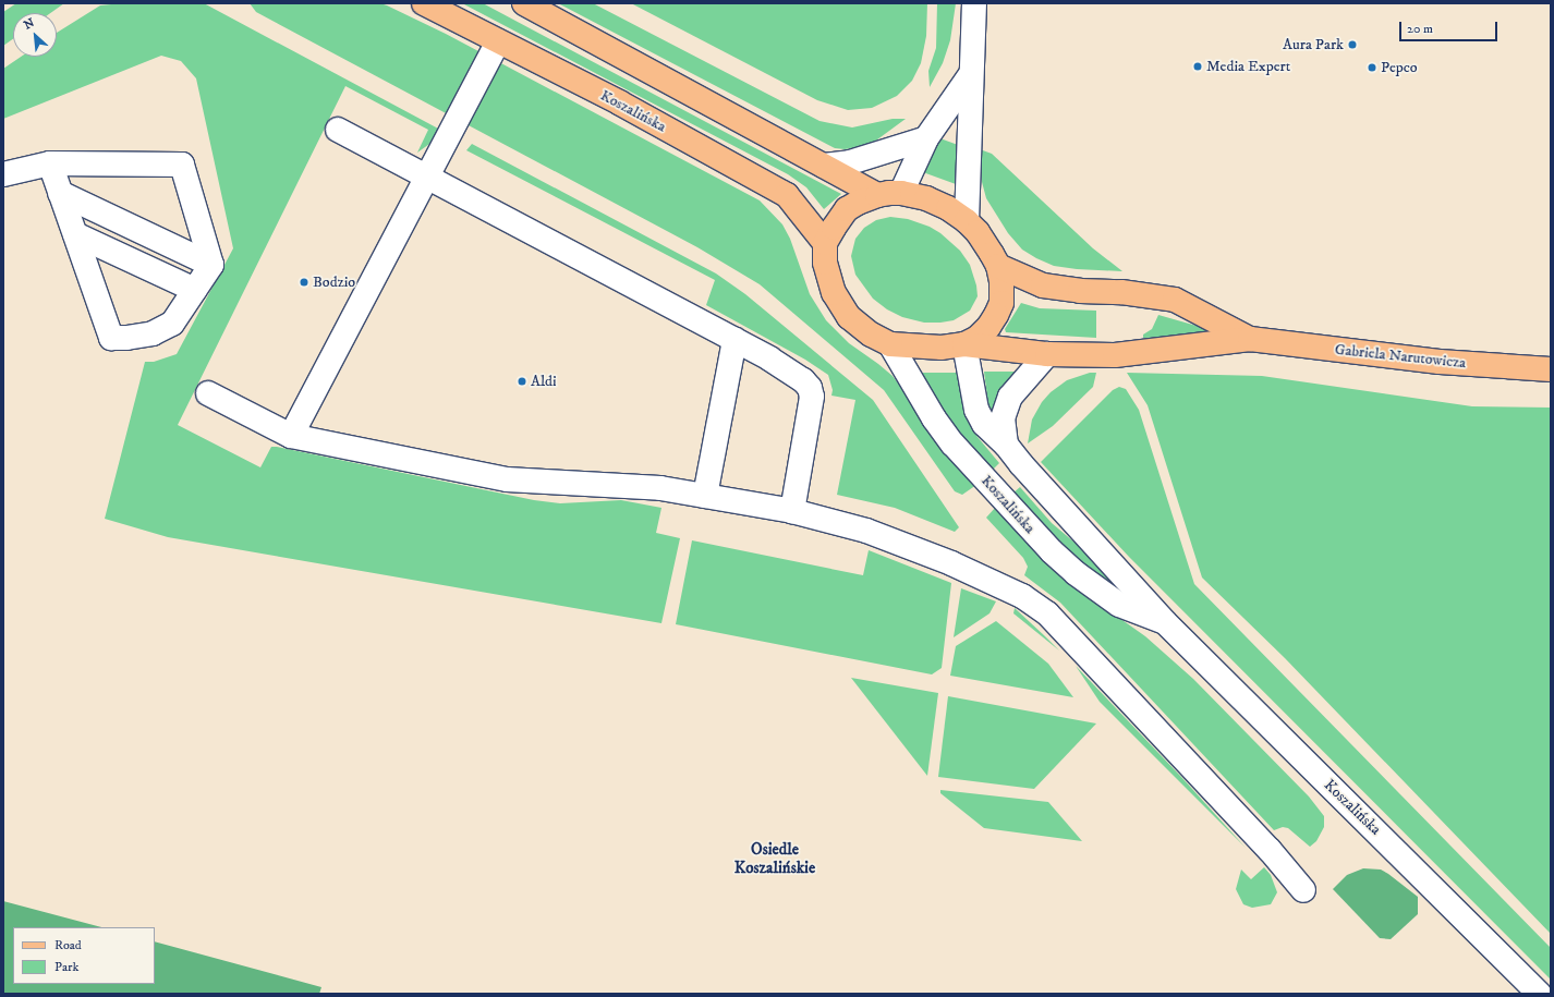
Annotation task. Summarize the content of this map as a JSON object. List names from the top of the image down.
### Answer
{
  "streets": {
    "main road": ["Koszalińska", "Gabriela Narutowicza"]
  },
  "crossings": [
    ["Koszalińska", "Gabriela Narutowicza"]
  ],
  "districts": ["Osiedle Koszalińskie"],
  "places": [
    "Aura Park",
    "Media Expert",
    "Pepco",
    "Bodzio",
    "Aldi"
  ],
  "legend": ["Road", "Park"],
  "scale_bar": "20 m",
  "north": "top left"
}
